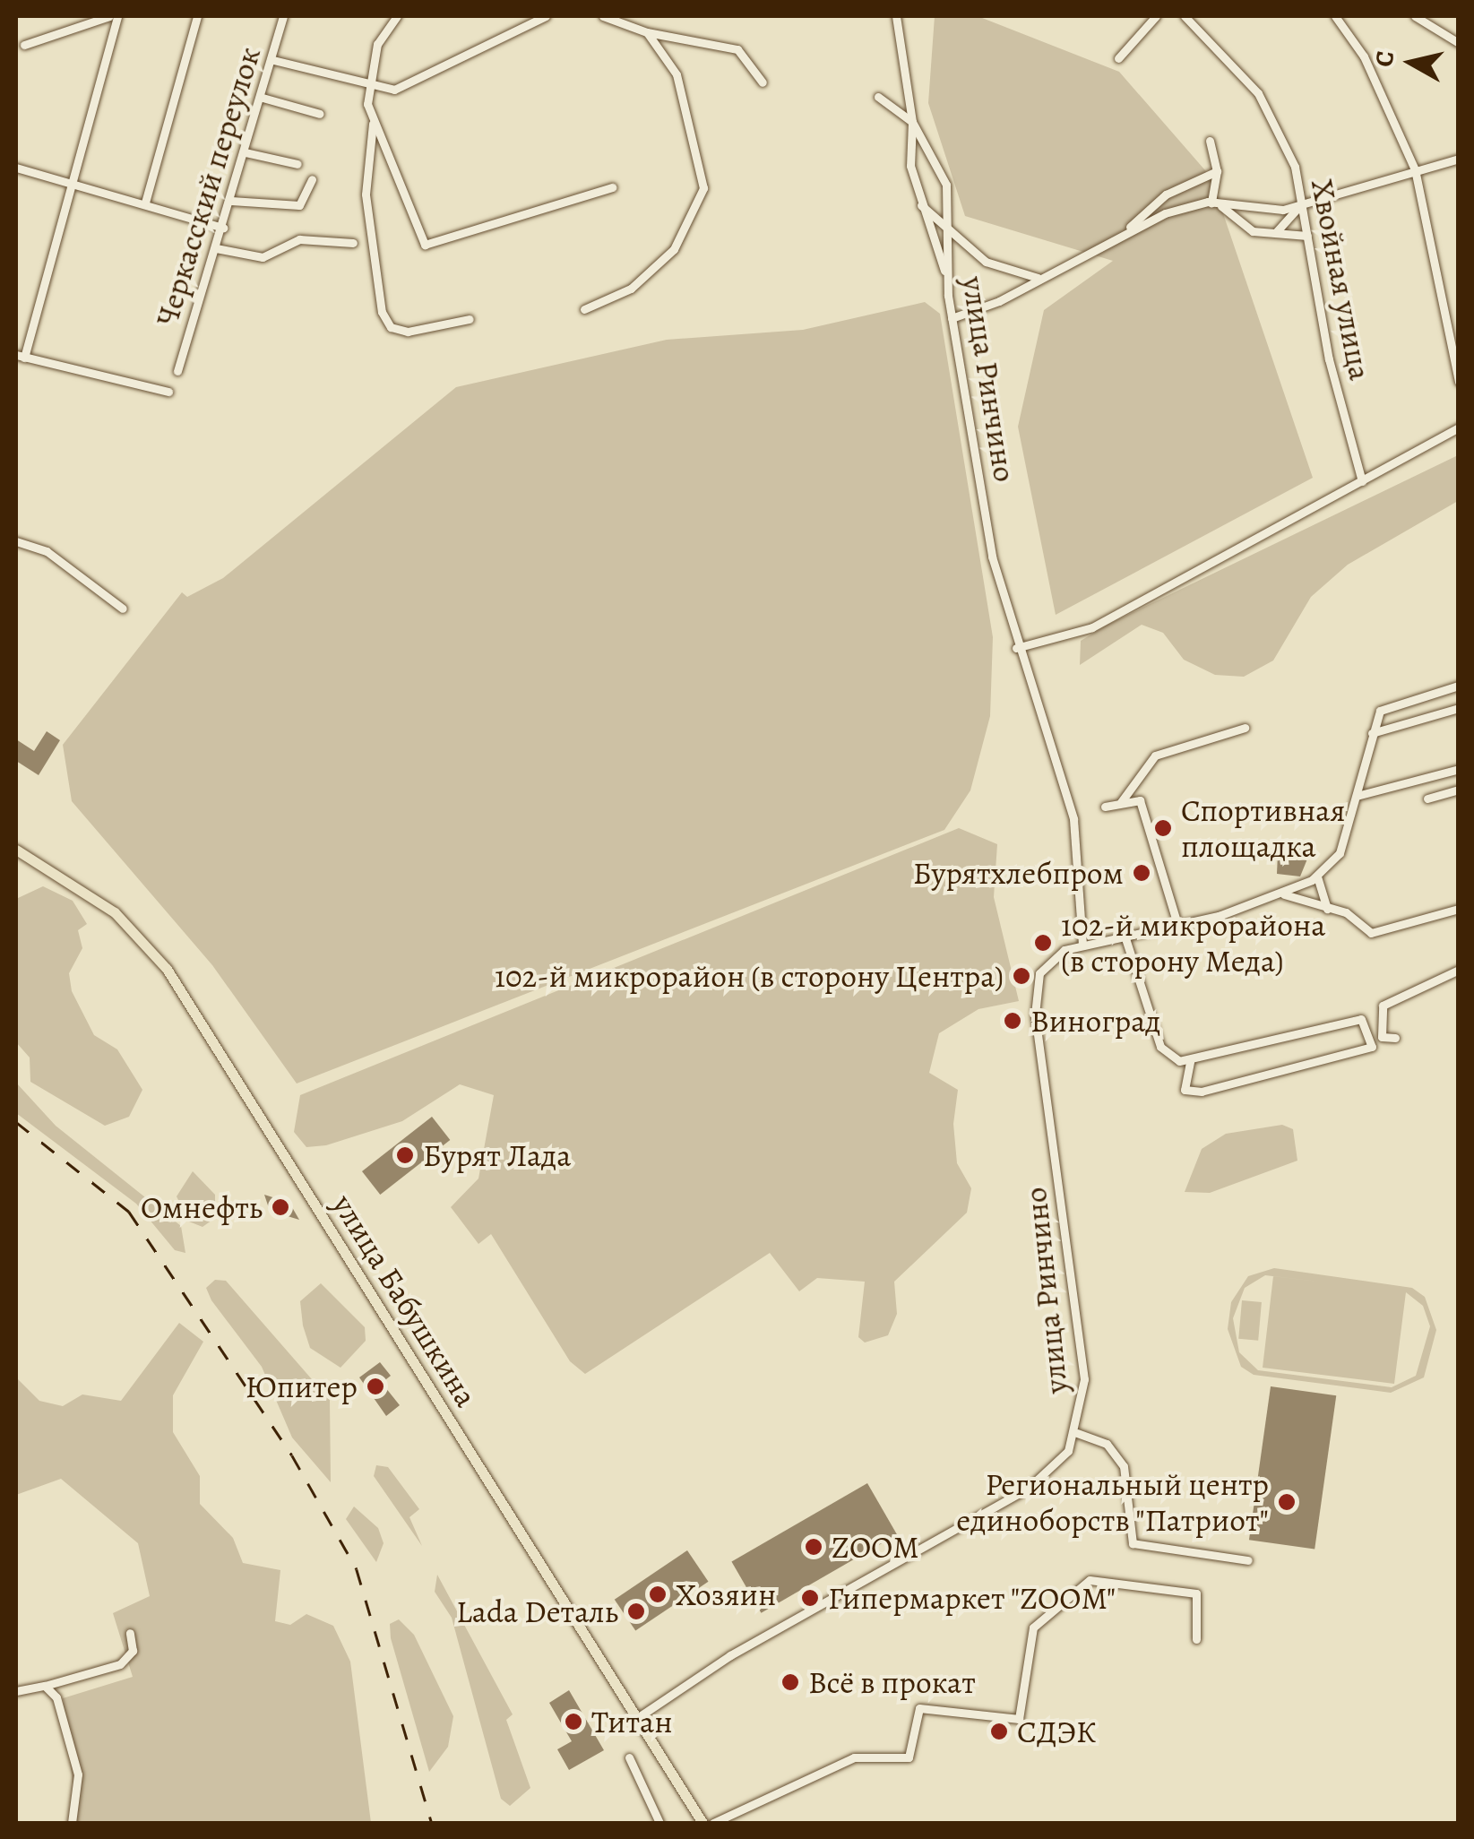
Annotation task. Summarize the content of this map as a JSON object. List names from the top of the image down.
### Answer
{
  "streets": {
    "main road": ["улица Бабушкина"],
    "street": ["Черкасский переулок", "Хвойная улица", "улица Ринчино"]
  },
  "crossings": [
    ["улица Ринчино", "улица Бабушкина"]
  ],
  "places": [
    "Спортивная площадка",
    "Бурятхлебпром",
    "102-й микрорайона (в сторону Меда)",
    "102-й микрорайон (в сторону Центра)",
    "Виноград",
    "Бурят Лада",
    "Омнефть",
    "Юпитер",
    "Региональный центр единоборств \"Патриот\"",
    "ZOOM",
    "Хозяин",
    "Гипермаркет \"ZOOM\"",
    "Lada Dеталь",
    "Всё в прокат",
    "Титан",
    "СДЭК"
  ],
  "north": "left"
}
